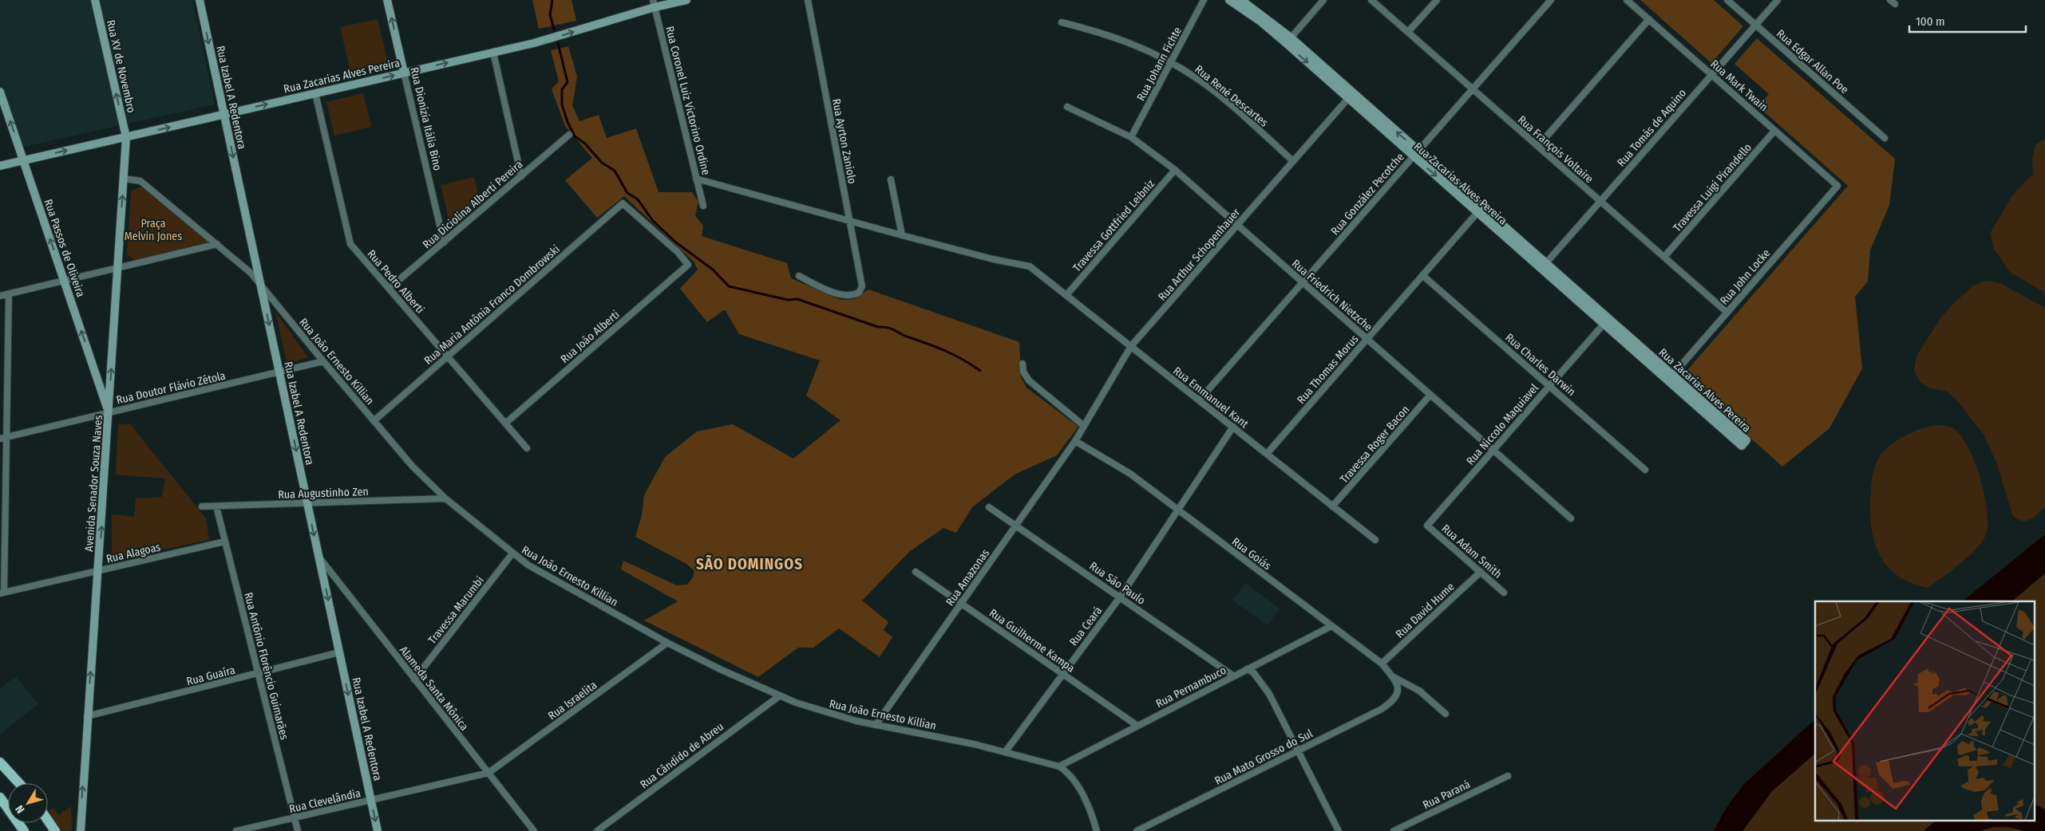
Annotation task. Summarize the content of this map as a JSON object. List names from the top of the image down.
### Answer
{
  "streets": {
    "main road": [
      "Rua XV de Novembro",
      "Rua Zacarias Alves Pereira",
      "Rua Izabel A Redentora",
      "Rua Dionízia Itália Bino",
      "Rua Passos de Oliveira",
      "Avenida Senador Souza Naves"
    ],
    "street": [
      "Rua Edgar Allan Poe",
      "Rua Johann Fichte",
      "Rua Mark Twain",
      "Rua René Descartes",
      "Rua Coronel Luiz Victorino Ordine",
      "Rua Tomás de Aquino",
      "Rua Ayrton Zaniolo",
      "Rua François Voltaire",
      "Travessa Luigi Pirandello",
      "Rua González Pecotche",
      "Rua Diciolina Alberti Pereira",
      "Travessa Gottfried Leibniz",
      "Rua Arthur Schopenhauer",
      "Rua John Locke",
      "Rua Pedro Alberti",
      "Rua Friedrich Nietzche",
      "Rua Maria Antônia Franco Dombrowski",
      "Rua João Alberti",
      "Rua João Ernesto Killian",
      "Rua Charles Darwin",
      "Rua Thomas Morus",
      "Rua Doutor Flávio Zétola",
      "Rua Emmanuel Kant",
      "Rua Niccolo Maquiavel",
      "Travessa Roger Bacon",
      "Rua Augustinho Zen",
      "Rua Adam Smith",
      "Rua Alagoas",
      "Rua Goiás",
      "Rua Amazonas",
      "Rua São Paulo",
      "Travessa Marumbi",
      "Rua David Hume",
      "Rua Ceará",
      "Rua Guilherme Kampa",
      "Rua Antônio Florêncio Guimarães",
      "Rua Guaíra",
      "Rua Pernambuco",
      "Alameda Santa Mônica",
      "Rua Israelita",
      "Rua Cândido de Abreu",
      "Rua Mato Grosso do Sul",
      "Rua Paraná",
      "Rua Clevelândia"
    ]
  },
  "crossings": [
    ["Rua Edgar Allan Poe", "Rua Tomás de Aquino"],
    ["Rua Johann Fichte", "Rua René Descartes"],
    ["Rua Johann Fichte", "Rua Friedrich Nietzche"],
    ["Rua XV de Novembro", "Rua Zacarias Alves Pereira"],
    ["Rua XV de Novembro", "Avenida Senador Souza Naves"],
    ["Rua Zacarias Alves Pereira", "Rua Izabel A Redentora"],
    ["Rua Zacarias Alves Pereira", "Rua Coronel Luiz Victorino Ordine"],
    ["Rua Zacarias Alves Pereira", "Rua Dionízia Itália Bino"],
    ["Rua Zacarias Alves Pereira", "Rua Tomás de Aquino"],
    ["Rua Zacarias Alves Pereira", "Rua González Pecotche"],
    ["Rua Zacarias Alves Pereira", "Rua Passos de Oliveira"],
    ["Rua Zacarias Alves Pereira", "Rua Arthur Schopenhauer"],
    ["Rua Zacarias Alves Pereira", "Rua John Locke"],
    ["Rua Zacarias Alves Pereira", "Rua Pedro Alberti"],
    ["Rua Zacarias Alves Pereira", "Rua Thomas Morus"],
    ["Rua Zacarias Alves Pereira", "Rua Niccolo Maquiavel"],
    ["Rua Zacarias Alves Pereira", "Avenida Senador Souza Naves"],
    ["Rua Mark Twain", "Rua Tomás de Aquino"],
    ["Rua Mark Twain", "Travessa Luigi Pirandello"],
    ["Rua Mark Twain", "Rua John Locke"],
    ["Rua René Descartes", "Rua Arthur Schopenhauer"],
    ["Rua Izabel A Redentora", "Rua João Ernesto Killian"],
    ["Rua Izabel A Redentora", "Rua Doutor Flávio Zétola"],
    ["Rua Izabel A Redentora", "Rua Augustinho Zen"],
    ["Rua Izabel A Redentora", "Rua Guaíra"],
    ["Rua Izabel A Redentora", "Alameda Santa Mônica"],
    ["Rua Izabel A Redentora", "Rua Clevelândia"],
    ["Rua Coronel Luiz Victorino Ordine", "Rua Emmanuel Kant"],
    ["Rua Dionízia Itália Bino", "Rua Diciolina Alberti Pereira"],
    ["Rua Tomás de Aquino", "Rua François Voltaire"],
    ["Rua Ayrton Zaniolo", "Rua Emmanuel Kant"],
    ["Rua François Voltaire", "Travessa Luigi Pirandello"],
    ["Rua François Voltaire", "Rua González Pecotche"],
    ["Rua François Voltaire", "Rua John Locke"],
    ["Rua González Pecotche", "Rua Friedrich Nietzche"],
    ["Rua González Pecotche", "Rua Emmanuel Kant"],
    ["Rua Diciolina Alberti Pereira", "Rua Pedro Alberti"],
    ["Travessa Gottfried Leibniz", "Rua Friedrich Nietzche"],
    ["Travessa Gottfried Leibniz", "Rua Emmanuel Kant"],
    ["Rua Passos de Oliveira", "Rua Doutor Flávio Zétola"],
    ["Rua Passos de Oliveira", "Avenida Senador Souza Naves"],
    ["Rua Arthur Schopenhauer", "Rua Friedrich Nietzche"],
    ["Rua Arthur Schopenhauer", "Rua Emmanuel Kant"],
    ["Rua Arthur Schopenhauer", "Rua Goiás"],
    ["Rua Arthur Schopenhauer", "Rua Amazonas"],
    ["Rua Pedro Alberti", "Rua Maria Antônia Franco Dombrowski"],
    ["Rua Pedro Alberti", "Rua João Alberti"],
    ["Rua Friedrich Nietzche", "Rua Thomas Morus"],
    ["Rua Friedrich Nietzche", "Rua Niccolo Maquiavel"],
    ["Rua Friedrich Nietzche", "Travessa Roger Bacon"],
    ["Rua Maria Antônia Franco Dombrowski", "Rua João Alberti"],
    ["Rua Maria Antônia Franco Dombrowski", "Rua João Ernesto Killian"],
    ["Rua João Ernesto Killian", "Rua Doutor Flávio Zétola"],
    ["Rua João Ernesto Killian", "Avenida Senador Souza Naves"],
    ["Rua João Ernesto Killian", "Rua Augustinho Zen"],
    ["Rua João Ernesto Killian", "Rua Amazonas"],
    ["Rua João Ernesto Killian", "Travessa Marumbi"],
    ["Rua João Ernesto Killian", "Rua Ceará"],
    ["Rua João Ernesto Killian", "Rua Pernambuco"],
    ["Rua João Ernesto Killian", "Rua Israelita"],
    ["Rua João Ernesto Killian", "Rua Cândido de Abreu"],
    ["Rua Charles Darwin", "Rua Thomas Morus"],
    ["Rua Charles Darwin", "Rua Niccolo Maquiavel"],
    ["Rua Thomas Morus", "Rua Emmanuel Kant"],
    ["Rua Doutor Flávio Zétola", "Avenida Senador Souza Naves"],
    ["Rua Emmanuel Kant", "Travessa Roger Bacon"],
    ["Rua Emmanuel Kant", "Rua Ceará"],
    ["Rua Niccolo Maquiavel", "Rua Adam Smith"],
    ["Avenida Senador Souza Naves", "Rua Alagoas"],
    ["Avenida Senador Souza Naves", "Rua Guaíra"],
    ["Rua Augustinho Zen", "Rua Antônio Florêncio Guimarães"],
    ["Rua Adam Smith", "Rua David Hume"],
    ["Rua Alagoas", "Rua Antônio Florêncio Guimarães"],
    ["Rua Goiás", "Rua Amazonas"],
    ["Rua Goiás", "Rua David Hume"],
    ["Rua Goiás", "Rua Ceará"],
    ["Rua Goiás", "Rua Pernambuco"],
    ["Rua Goiás", "Rua Mato Grosso do Sul"],
    ["Rua Amazonas", "Rua São Paulo"],
    ["Rua Amazonas", "Rua Guilherme Kampa"],
    ["Rua São Paulo", "Rua Ceará"],
    ["Rua São Paulo", "Rua Pernambuco"],
    ["Travessa Marumbi", "Alameda Santa Mônica"],
    ["Rua Ceará", "Rua Guilherme Kampa"],
    ["Rua Guilherme Kampa", "Rua Pernambuco"],
    ["Rua Antônio Florêncio Guimarães", "Rua Guaíra"],
    ["Rua Antônio Florêncio Guimarães", "Rua Clevelândia"],
    ["Alameda Santa Mônica", "Rua Israelita"],
    ["Alameda Santa Mônica", "Rua Clevelândia"],
    ["Rua Israelita", "Rua Clevelândia"]
  ],
  "one_way": [
    "Rua XV de Novembro",
    "Rua Zacarias Alves Pereira",
    "Rua Izabel A Redentora",
    "Rua Passos de Oliveira",
    "Avenida Senador Souza Naves"
  ],
  "districts": ["SÃO DOMINGOS"],
  "parks": ["Praça Melvin Jones"],
  "scale_bar": "100 m",
  "north": "bottom left"
}
